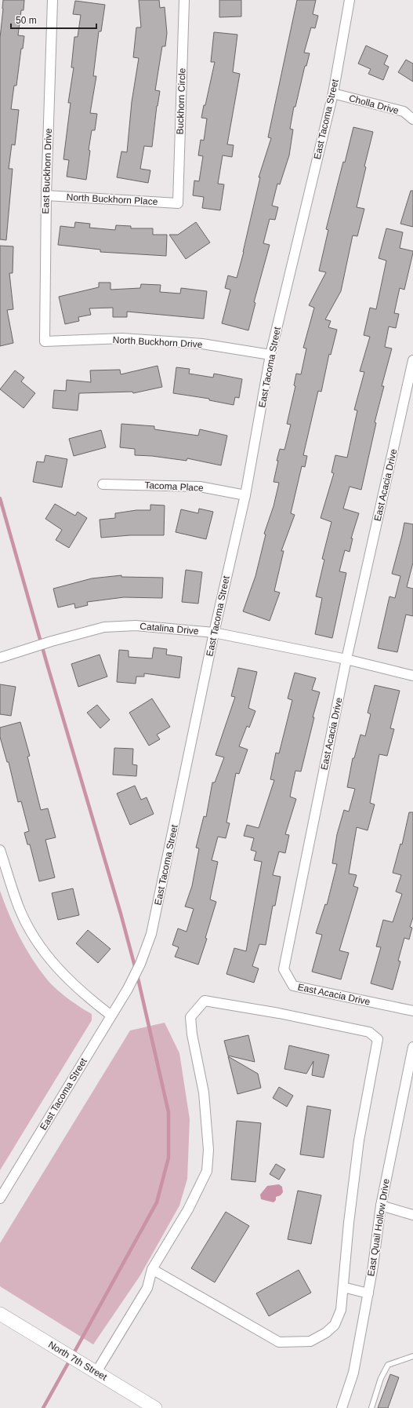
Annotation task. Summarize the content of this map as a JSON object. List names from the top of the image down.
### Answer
{
  "streets": {
    "main road": ["North 7th Street"],
    "street": [
      "Buckhorn Circle",
      "Cholla Drive",
      "East Tacoma Street",
      "East Buckhorn Drive",
      "North Buckhorn Place",
      "North Buckhorn Drive",
      "East Acacia Drive",
      "Tacoma Place",
      "Catalina Drive",
      "East Quail Hollow Drive"
    ]
  },
  "crossings": [
    ["Buckhorn Circle", "North Buckhorn Place"],
    ["Cholla Drive", "East Tacoma Street"],
    ["East Tacoma Street", "North Buckhorn Drive"],
    ["East Tacoma Street", "Tacoma Place"],
    ["East Tacoma Street", "Catalina Drive"],
    ["East Buckhorn Drive", "North Buckhorn Place"],
    ["East Buckhorn Drive", "North Buckhorn Drive"],
    ["East Acacia Drive", "Catalina Drive"]
  ],
  "scale_bar": "50 m"
}
